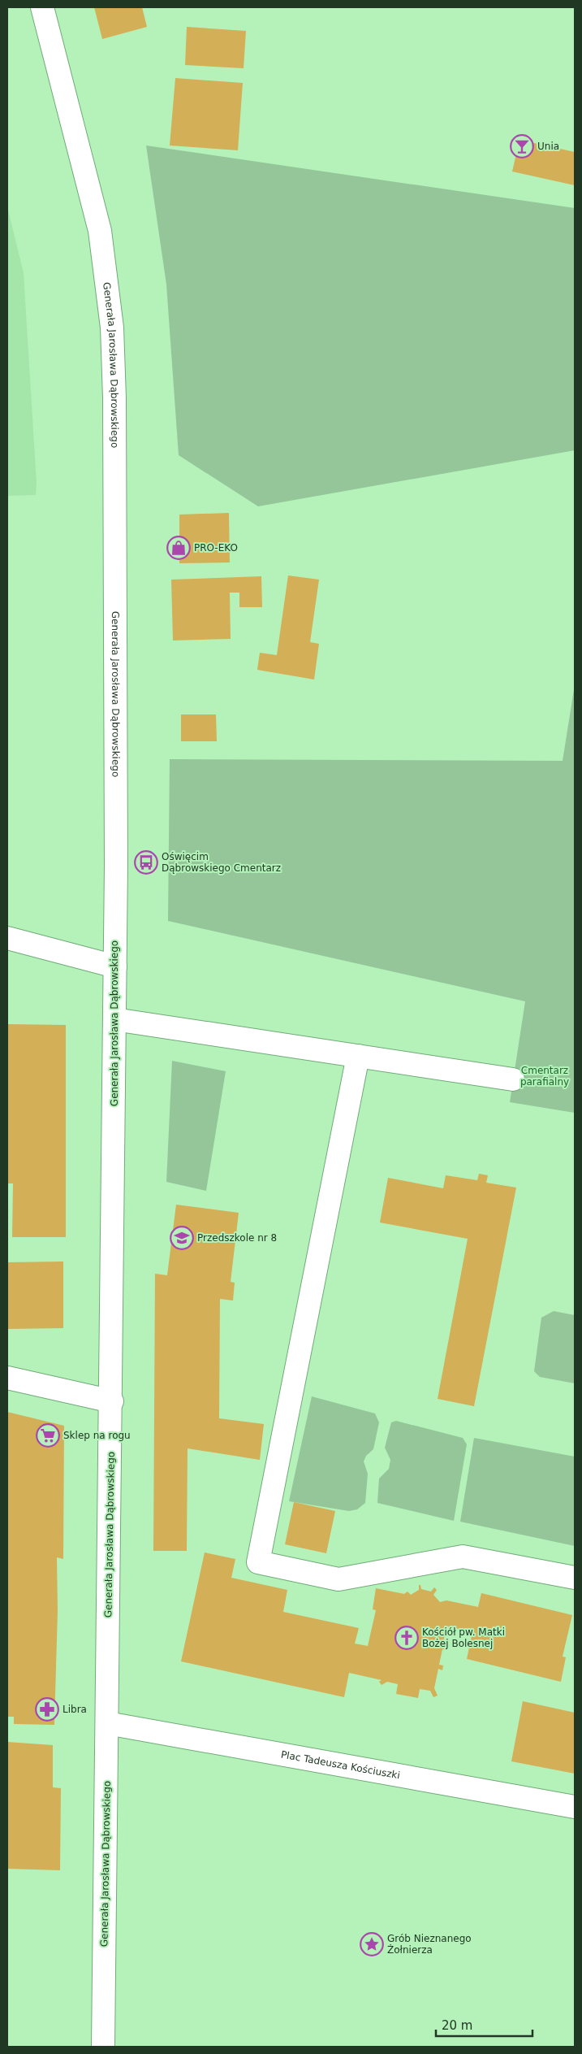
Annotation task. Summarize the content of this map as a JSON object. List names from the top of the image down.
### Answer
{
  "streets": {
    "street": ["Generała Jarosława Dąbrowskiego", "Plac Tadeusza Kościuszki"]
  },
  "crossings": [
    ["Generała Jarosława Dąbrowskiego", "Plac Tadeusza Kościuszki"]
  ],
  "parks": ["Cmentarz parafialny"],
  "places": {
    "bar": ["Unia"],
    "shop": ["PRO-EKO"],
    "bus stop": ["Oświęcim Dąbrowskiego Cmentarz"],
    "school or university": ["Przedszkole nr 8"],
    "supermarket": ["Sklep na rogu"],
    "church": ["Kościół pw. Matki Bożej Bolesnej"],
    "pharmacy": ["Libra"],
    "place": ["Grób Nieznanego Żołnierza"]
  },
  "scale_bar": "20 m"
}
